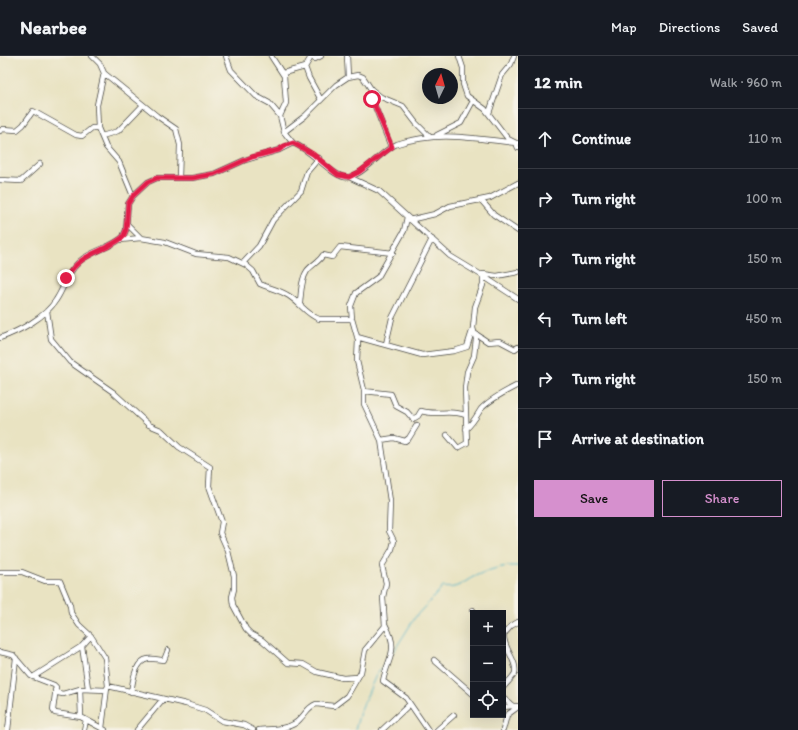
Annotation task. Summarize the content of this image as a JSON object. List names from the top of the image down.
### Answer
{
  "north": "top",
  "page": {
    "header": "Nearbee",
    "nav": ["Map", "Directions", "Saved"],
    "heading": ["12 min", "Walk · 960 m"],
    "list": [
      ["Continue", "110 m"],
      ["Turn right", "100 m"],
      ["Turn right", "150 m"],
      ["Turn left", "450 m"],
      ["Turn right", "150 m"],
      "Arrive at destination"
    ],
    "buttons": ["Save", "Share"],
    "map_buttons": ["+", "−"]
  }
}
